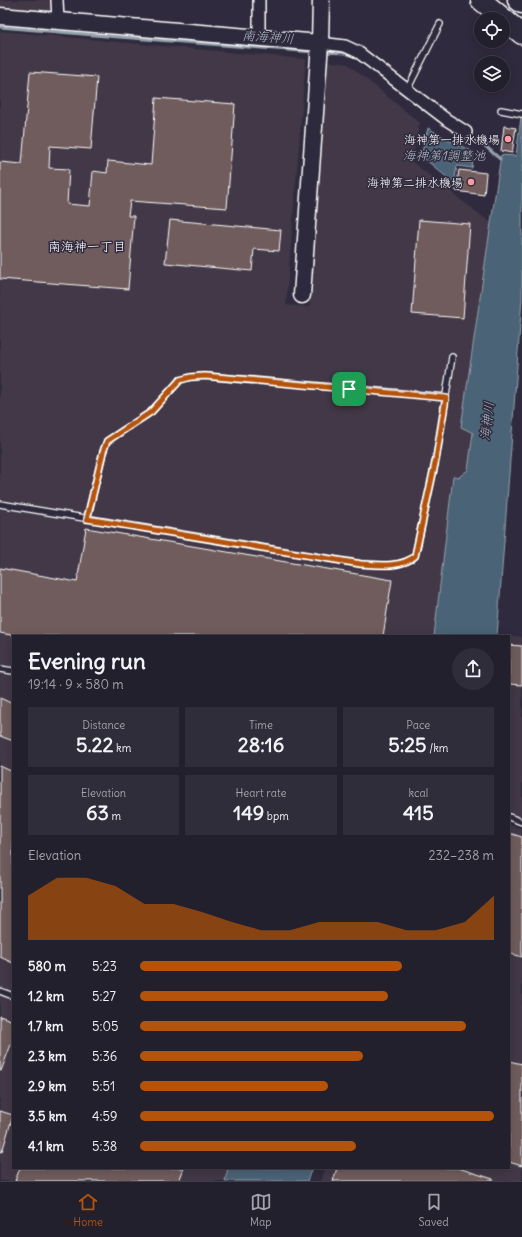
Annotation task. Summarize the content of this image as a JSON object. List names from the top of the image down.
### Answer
{
  "districts": ["南海神一丁目"],
  "water": ["南海神川", "海神第1調整池", "海神川"],
  "places": ["海神第一排水機場", "海神第二排水機場"],
  "page": {
    "heading": ["Evening run", "19:14 · 9 × 580 m"],
    "stats": [
      ["Distance", "5.22 km"],
      ["Time", "28:16"],
      ["Pace", "5:25 /km"],
      ["Elevation", "63 m"],
      ["Heart rate", "149 bpm"],
      ["kcal", "415"]
    ],
    "chart": ["Elevation", "232–238 m"],
    "list": [
      {
        "name": "580 m",
        "note": "5:23"
      },
      {
        "name": "1.2 km",
        "note": "5:27"
      },
      {
        "name": "1.7 km",
        "note": "5:05"
      },
      {
        "name": "2.3 km",
        "note": "5:36"
      },
      {
        "name": "2.9 km",
        "note": "5:51"
      },
      {
        "name": "3.5 km",
        "note": "4:59"
      },
      {
        "name": "4.1 km",
        "note": "5:38"
      }
    ],
    "tabs": ["Home", "Map", "Saved"]
  }
}
